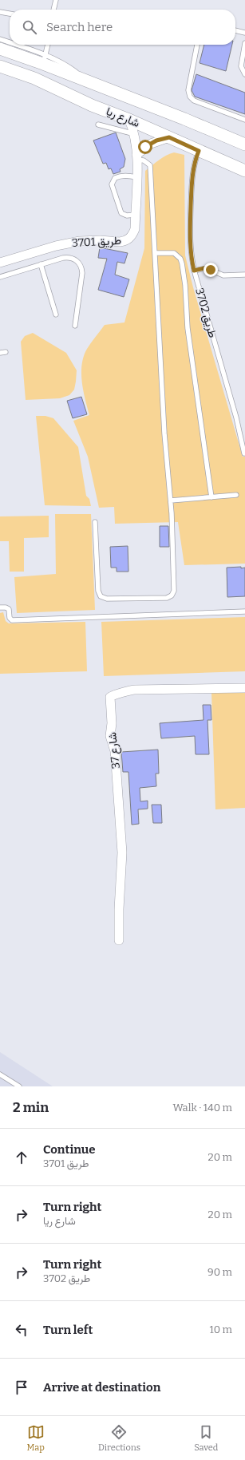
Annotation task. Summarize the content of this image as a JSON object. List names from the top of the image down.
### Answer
{
  "streets": {
    "main road": ["شارع ريا"],
    "street": ["طريق 3701", "شارع 37"],
    "lane": ["طريق 3702"]
  },
  "crossings": [
    ["شارع ريا", "طريق 3701"],
    ["شارع ريا", "طريق 3702"]
  ],
  "page": {
    "search": "Search here",
    "heading": ["2 min", "Walk · 140 m"],
    "list": [
      ["Continue", "طريق 3701", "20 m"],
      ["Turn right", "شارع ريا", "20 m"],
      ["Turn right", "طريق 3702", "90 m"],
      ["Turn left", "10 m"],
      "Arrive at destination"
    ],
    "nav": ["Map", "Directions", "Saved"]
  }
}
